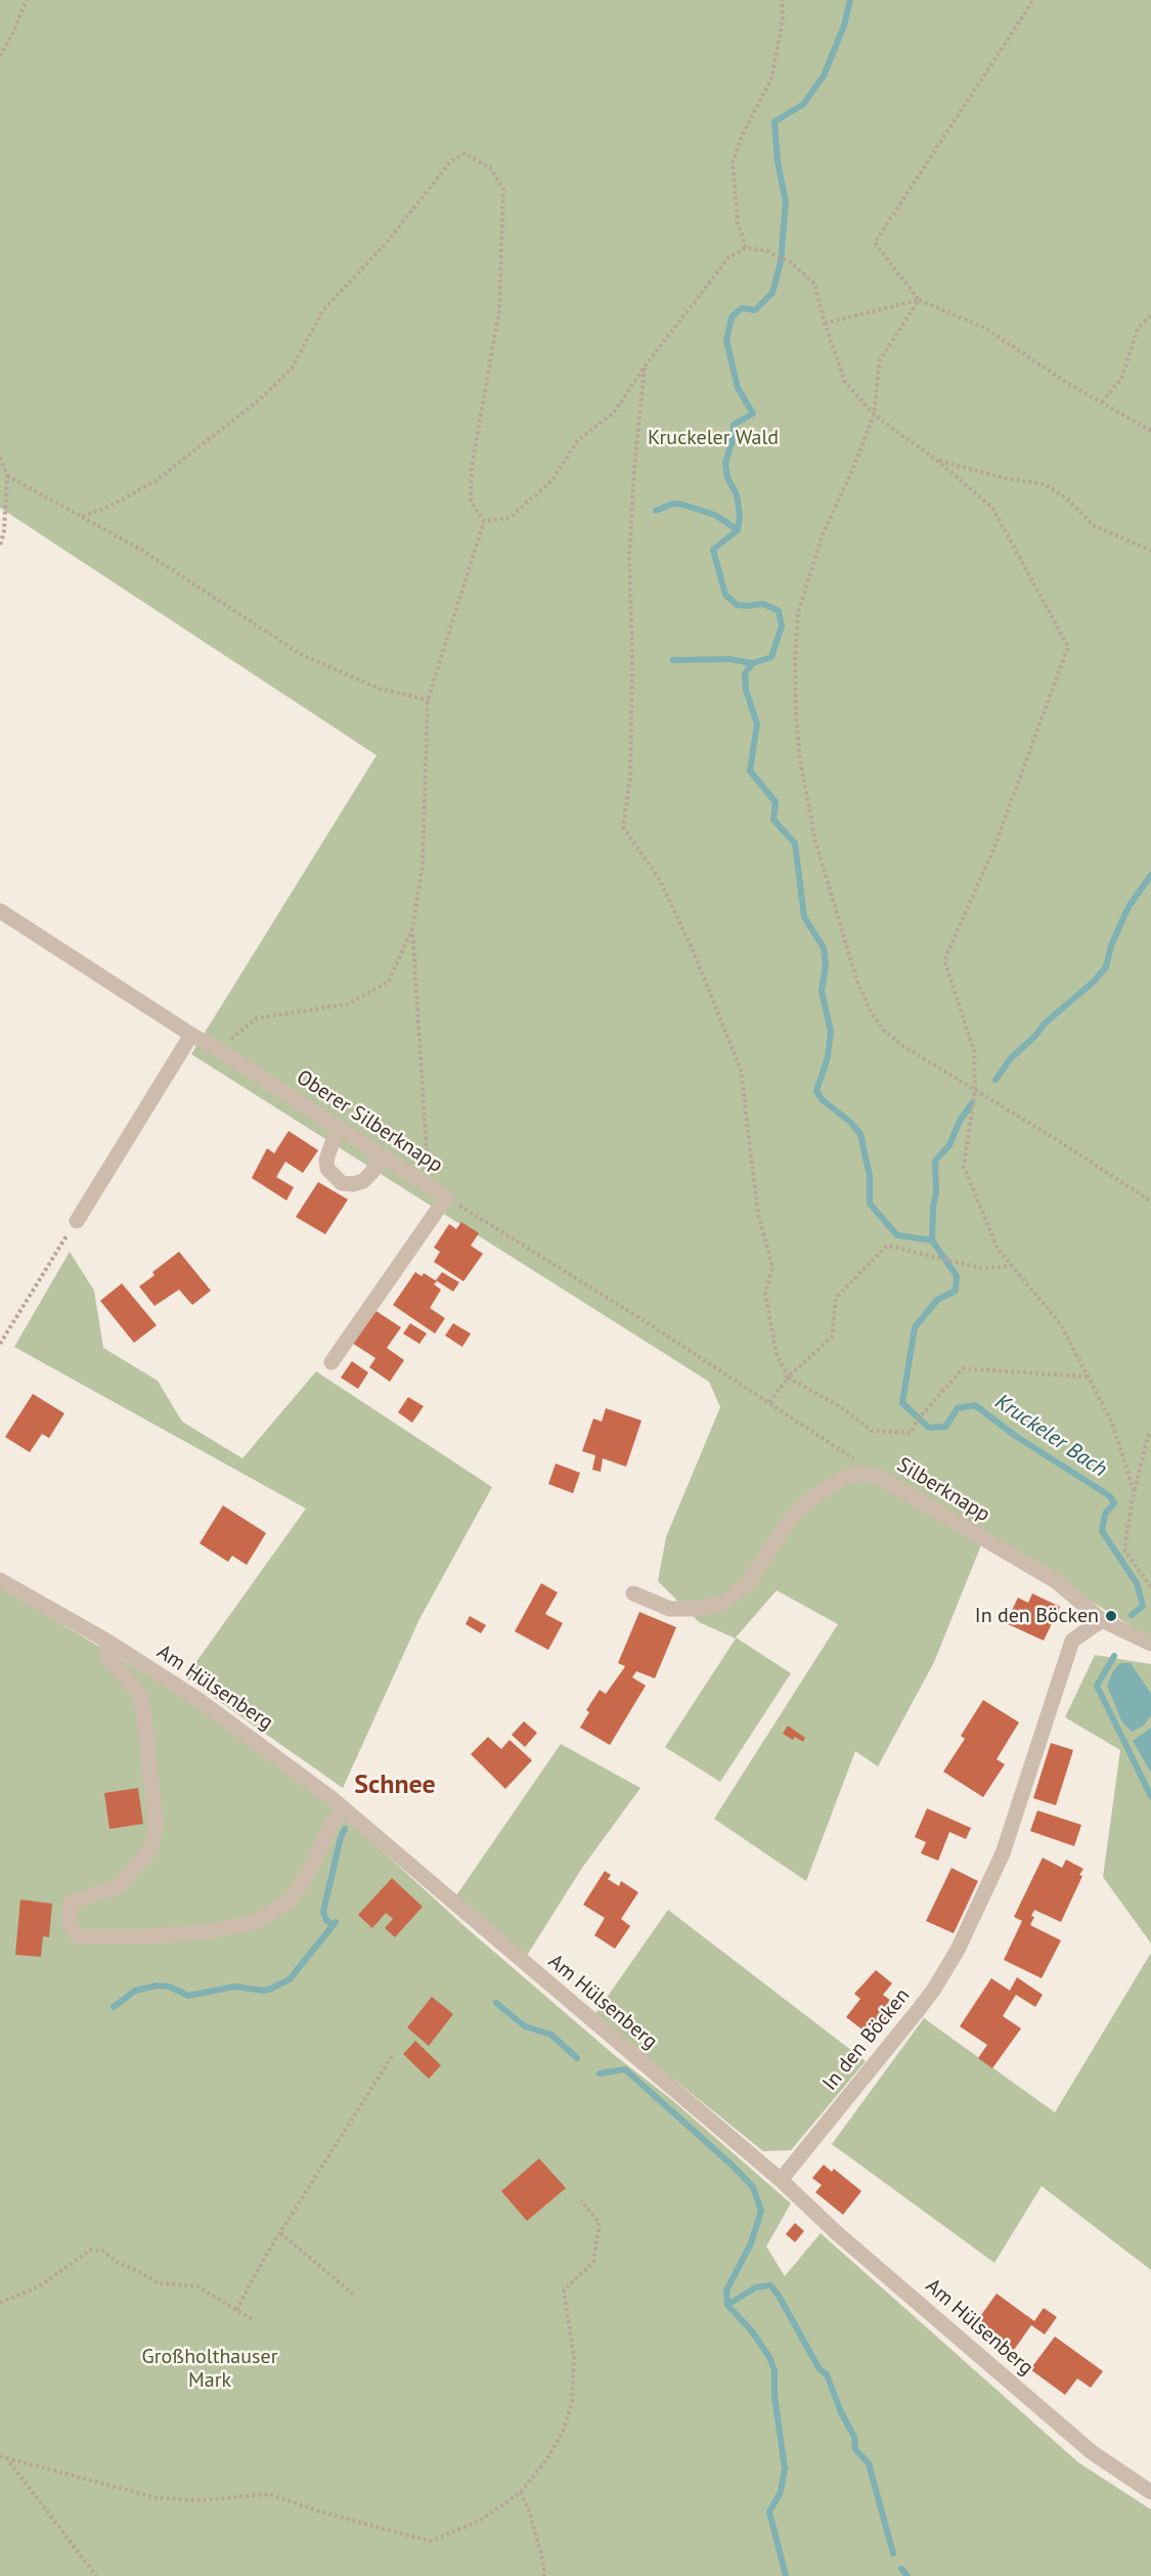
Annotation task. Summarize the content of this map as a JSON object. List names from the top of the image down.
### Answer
{
  "streets": {
    "street": [
      "Oberer Silberknapp",
      "Silberknapp",
      "Am Hülsenberg",
      "In den Böcken"
    ]
  },
  "crossings": [
    ["Silberknapp", "In den Böcken"],
    ["Am Hülsenberg", "In den Böcken"]
  ],
  "districts": ["Schnee"],
  "water": ["Kruckeler Bach"],
  "parks": ["Kruckeler Wald", "Großholthauser Mark"],
  "places": ["In den Böcken"]
}
